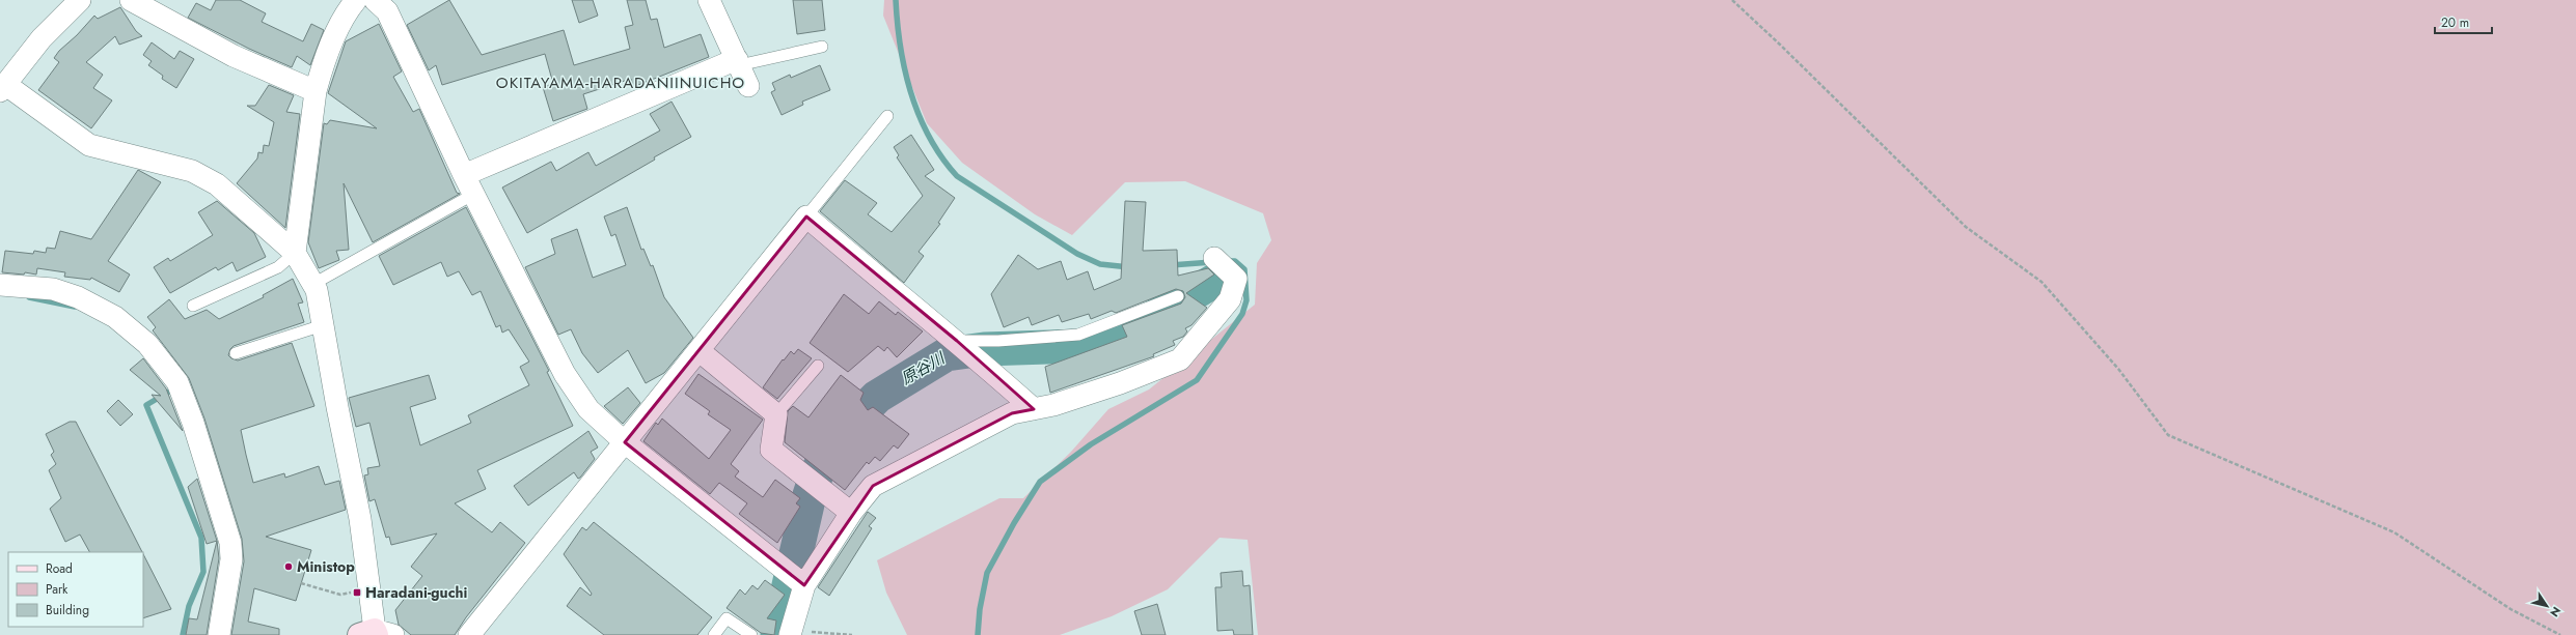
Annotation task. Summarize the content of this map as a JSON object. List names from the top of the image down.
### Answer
{
  "districts": ["OKITAYAMA-HARADANIINUICHO"],
  "water": ["原谷川"],
  "places": {
    "other": ["Ministop"],
    "transit": ["Haradani-guchi"]
  },
  "legend": ["Road", "Park", "Building"],
  "scale_bar": "20 m",
  "north": "bottom right"
}
